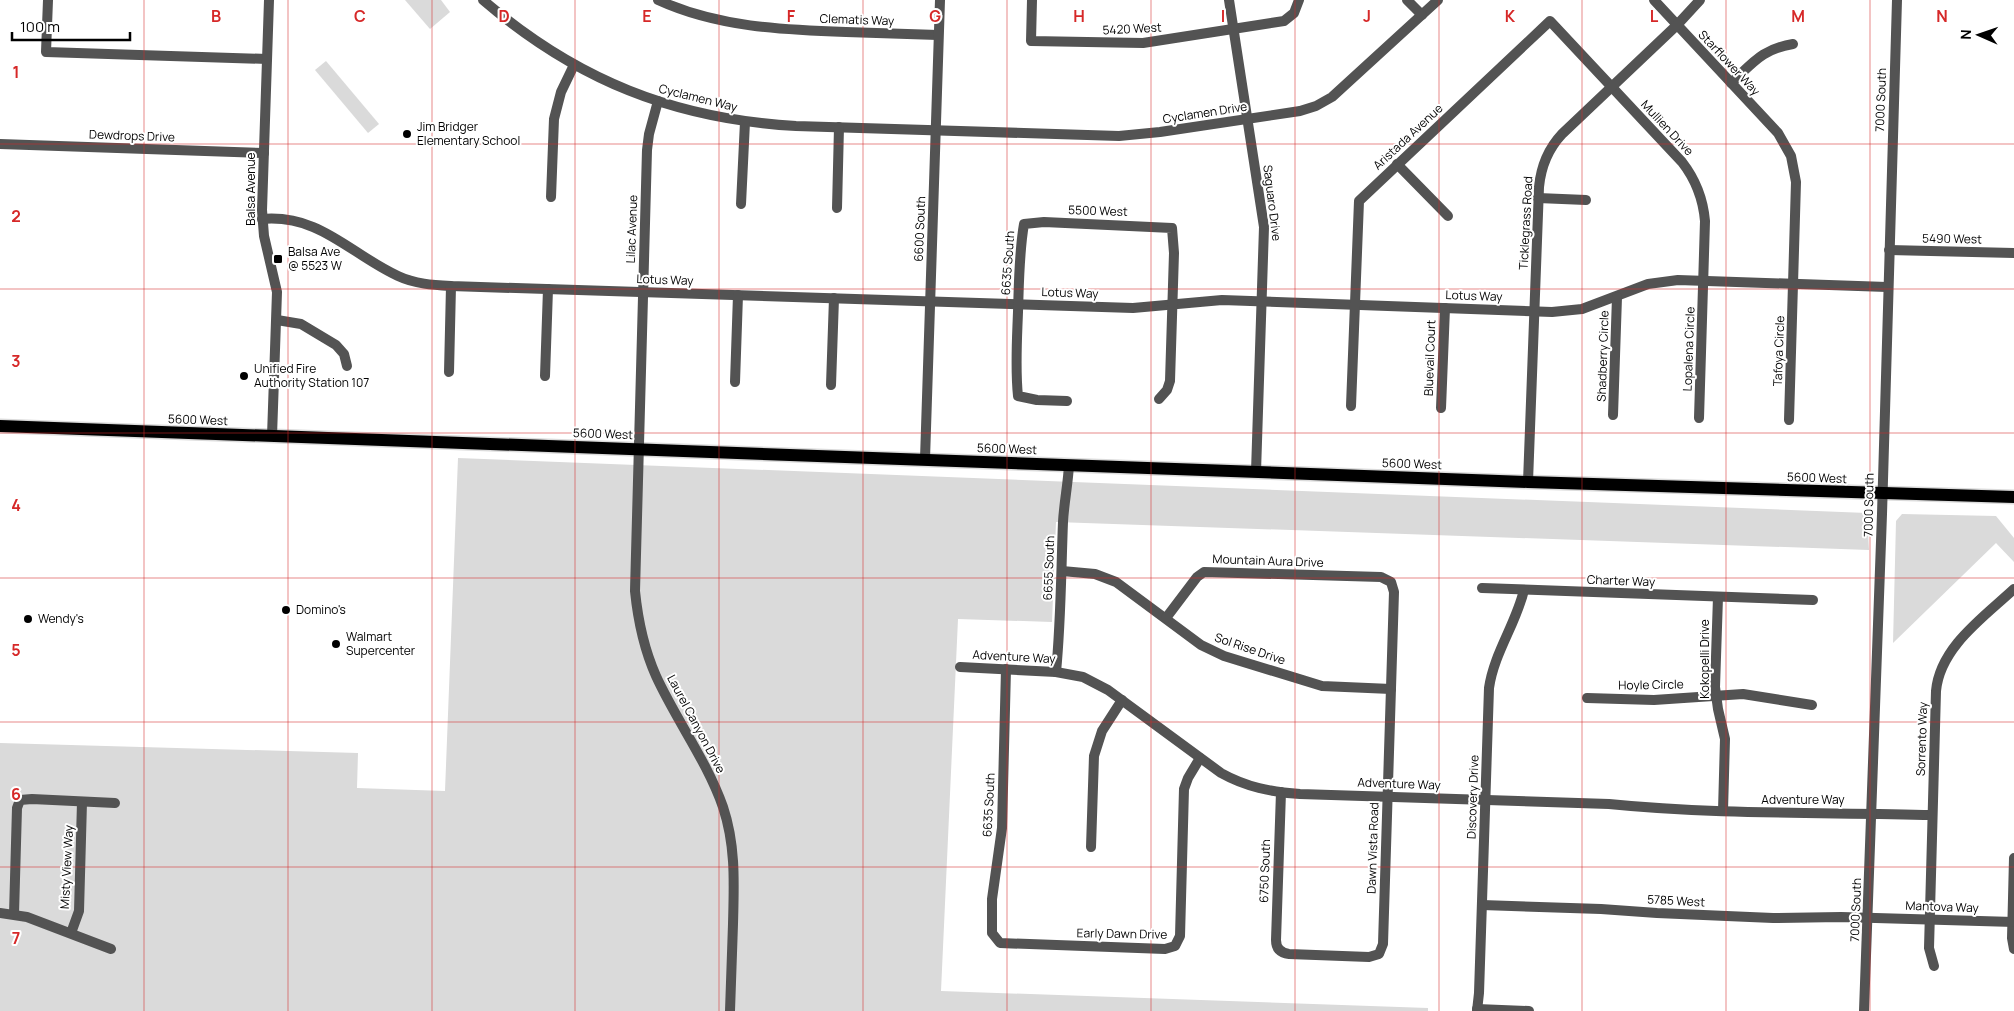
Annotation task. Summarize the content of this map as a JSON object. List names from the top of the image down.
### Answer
{
  "streets": {
    "main road": ["5600 West"],
    "street": [
      "Clematis Way",
      "5420 West",
      "Starflower Way",
      "Cyclamen Way",
      "7000 South",
      "Cyclamen Drive",
      "Mullien Drive",
      "Dewdrops Drive",
      "Aristada Avenue",
      "Balsa Avenue",
      "Saguaro Drive",
      "5500 West",
      "Ticklegrass Road",
      "Lilac Avenue",
      "6600 South",
      "5490 West",
      "6635 South",
      "Lotus Way",
      "Lopalena Circle",
      "Tafoya Circle",
      "Shadberry Circle",
      "Bluevail Court",
      "Mountain Aura Drive",
      "6655 South",
      "Charter Way",
      "Sol Rise Drive",
      "Adventure Way",
      "Kokopelli Drive",
      "Hoyle Circle",
      "Laurel Canyon Drive",
      "Sorrento Way",
      "Discovery Drive",
      "Dawn Vista Road",
      "Misty View Way",
      "6750 South",
      "5785 West",
      "Mantova Way",
      "Early Dawn Drive"
    ]
  },
  "crossings": [
    ["Clematis Way", "6600 South"],
    ["5420 West", "Saguaro Drive"],
    ["Starflower Way", "Ticklegrass Road"],
    ["Starflower Way", "Lotus Way"],
    ["Starflower Way", "Tafoya Circle"],
    ["Cyclamen Way", "Cyclamen Drive"],
    ["Cyclamen Way", "Lilac Avenue"],
    ["Cyclamen Way", "6600 South"],
    ["7000 South", "5490 West"],
    ["7000 South", "Lotus Way"],
    ["7000 South", "5600 West"],
    ["7000 South", "Adventure Way"],
    ["7000 South", "5785 West"],
    ["7000 South", "Mantova Way"],
    ["Cyclamen Drive", "Saguaro Drive"],
    ["Cyclamen Drive", "6600 South"],
    ["Mullien Drive", "Aristada Avenue"],
    ["Mullien Drive", "Ticklegrass Road"],
    ["Mullien Drive", "Lotus Way"],
    ["Mullien Drive", "Lopalena Circle"],
    ["Dewdrops Drive", "Balsa Avenue"],
    ["Aristada Avenue", "Lotus Way"],
    ["Balsa Avenue", "Lotus Way"],
    ["Balsa Avenue", "5600 West"],
    ["Saguaro Drive", "Lotus Way"],
    ["Saguaro Drive", "5600 West"],
    ["5500 West", "6635 South"],
    ["5500 West", "Lotus Way"],
    ["Ticklegrass Road", "Lotus Way"],
    ["Ticklegrass Road", "5600 West"],
    ["Lilac Avenue", "Lotus Way"],
    ["Lilac Avenue", "5600 West"],
    ["Lilac Avenue", "Laurel Canyon Drive"],
    ["6600 South", "Lotus Way"],
    ["6600 South", "5600 West"],
    ["6635 South", "Lotus Way"],
    ["6635 South", "Adventure Way"],
    ["6635 South", "Early Dawn Drive"],
    ["Lotus Way", "Lopalena Circle"],
    ["Lotus Way", "Tafoya Circle"],
    ["Lotus Way", "Shadberry Circle"],
    ["Lotus Way", "Bluevail Court"],
    ["5600 West", "6655 South"],
    ["5600 West", "Laurel Canyon Drive"],
    ["Mountain Aura Drive", "Sol Rise Drive"],
    ["Mountain Aura Drive", "Dawn Vista Road"],
    ["6655 South", "Sol Rise Drive"],
    ["6655 South", "Adventure Way"],
    ["Charter Way", "Kokopelli Drive"],
    ["Charter Way", "Discovery Drive"],
    ["Sol Rise Drive", "Dawn Vista Road"],
    ["Adventure Way", "Kokopelli Drive"],
    ["Adventure Way", "Sorrento Way"],
    ["Adventure Way", "Discovery Drive"],
    ["Adventure Way", "Dawn Vista Road"],
    ["Adventure Way", "6750 South"],
    ["Adventure Way", "Early Dawn Drive"],
    ["Kokopelli Drive", "Hoyle Circle"],
    ["Sorrento Way", "Mantova Way"],
    ["Discovery Drive", "5785 West"],
    ["Dawn Vista Road", "6750 South"],
    ["5785 West", "Mantova Way"]
  ],
  "places": {
    "other": [
      "Jim Bridger Elementary School",
      "Unified Fire Authority Station 107",
      "Domino's",
      "Wendy's",
      "Walmart Supercenter"
    ],
    "transit": ["Balsa Ave @ 5523 W"]
  },
  "scale_bar": "100 m",
  "north": "left",
  "grid": {
    "columns": [
      "B",
      "C",
      "D",
      "E",
      "F",
      "G",
      "H",
      "I",
      "J",
      "K",
      "L",
      "M",
      "N"
    ],
    "rows": [
      "1",
      "2",
      "3",
      "4",
      "5",
      "6",
      "7"
    ]
  }
}
